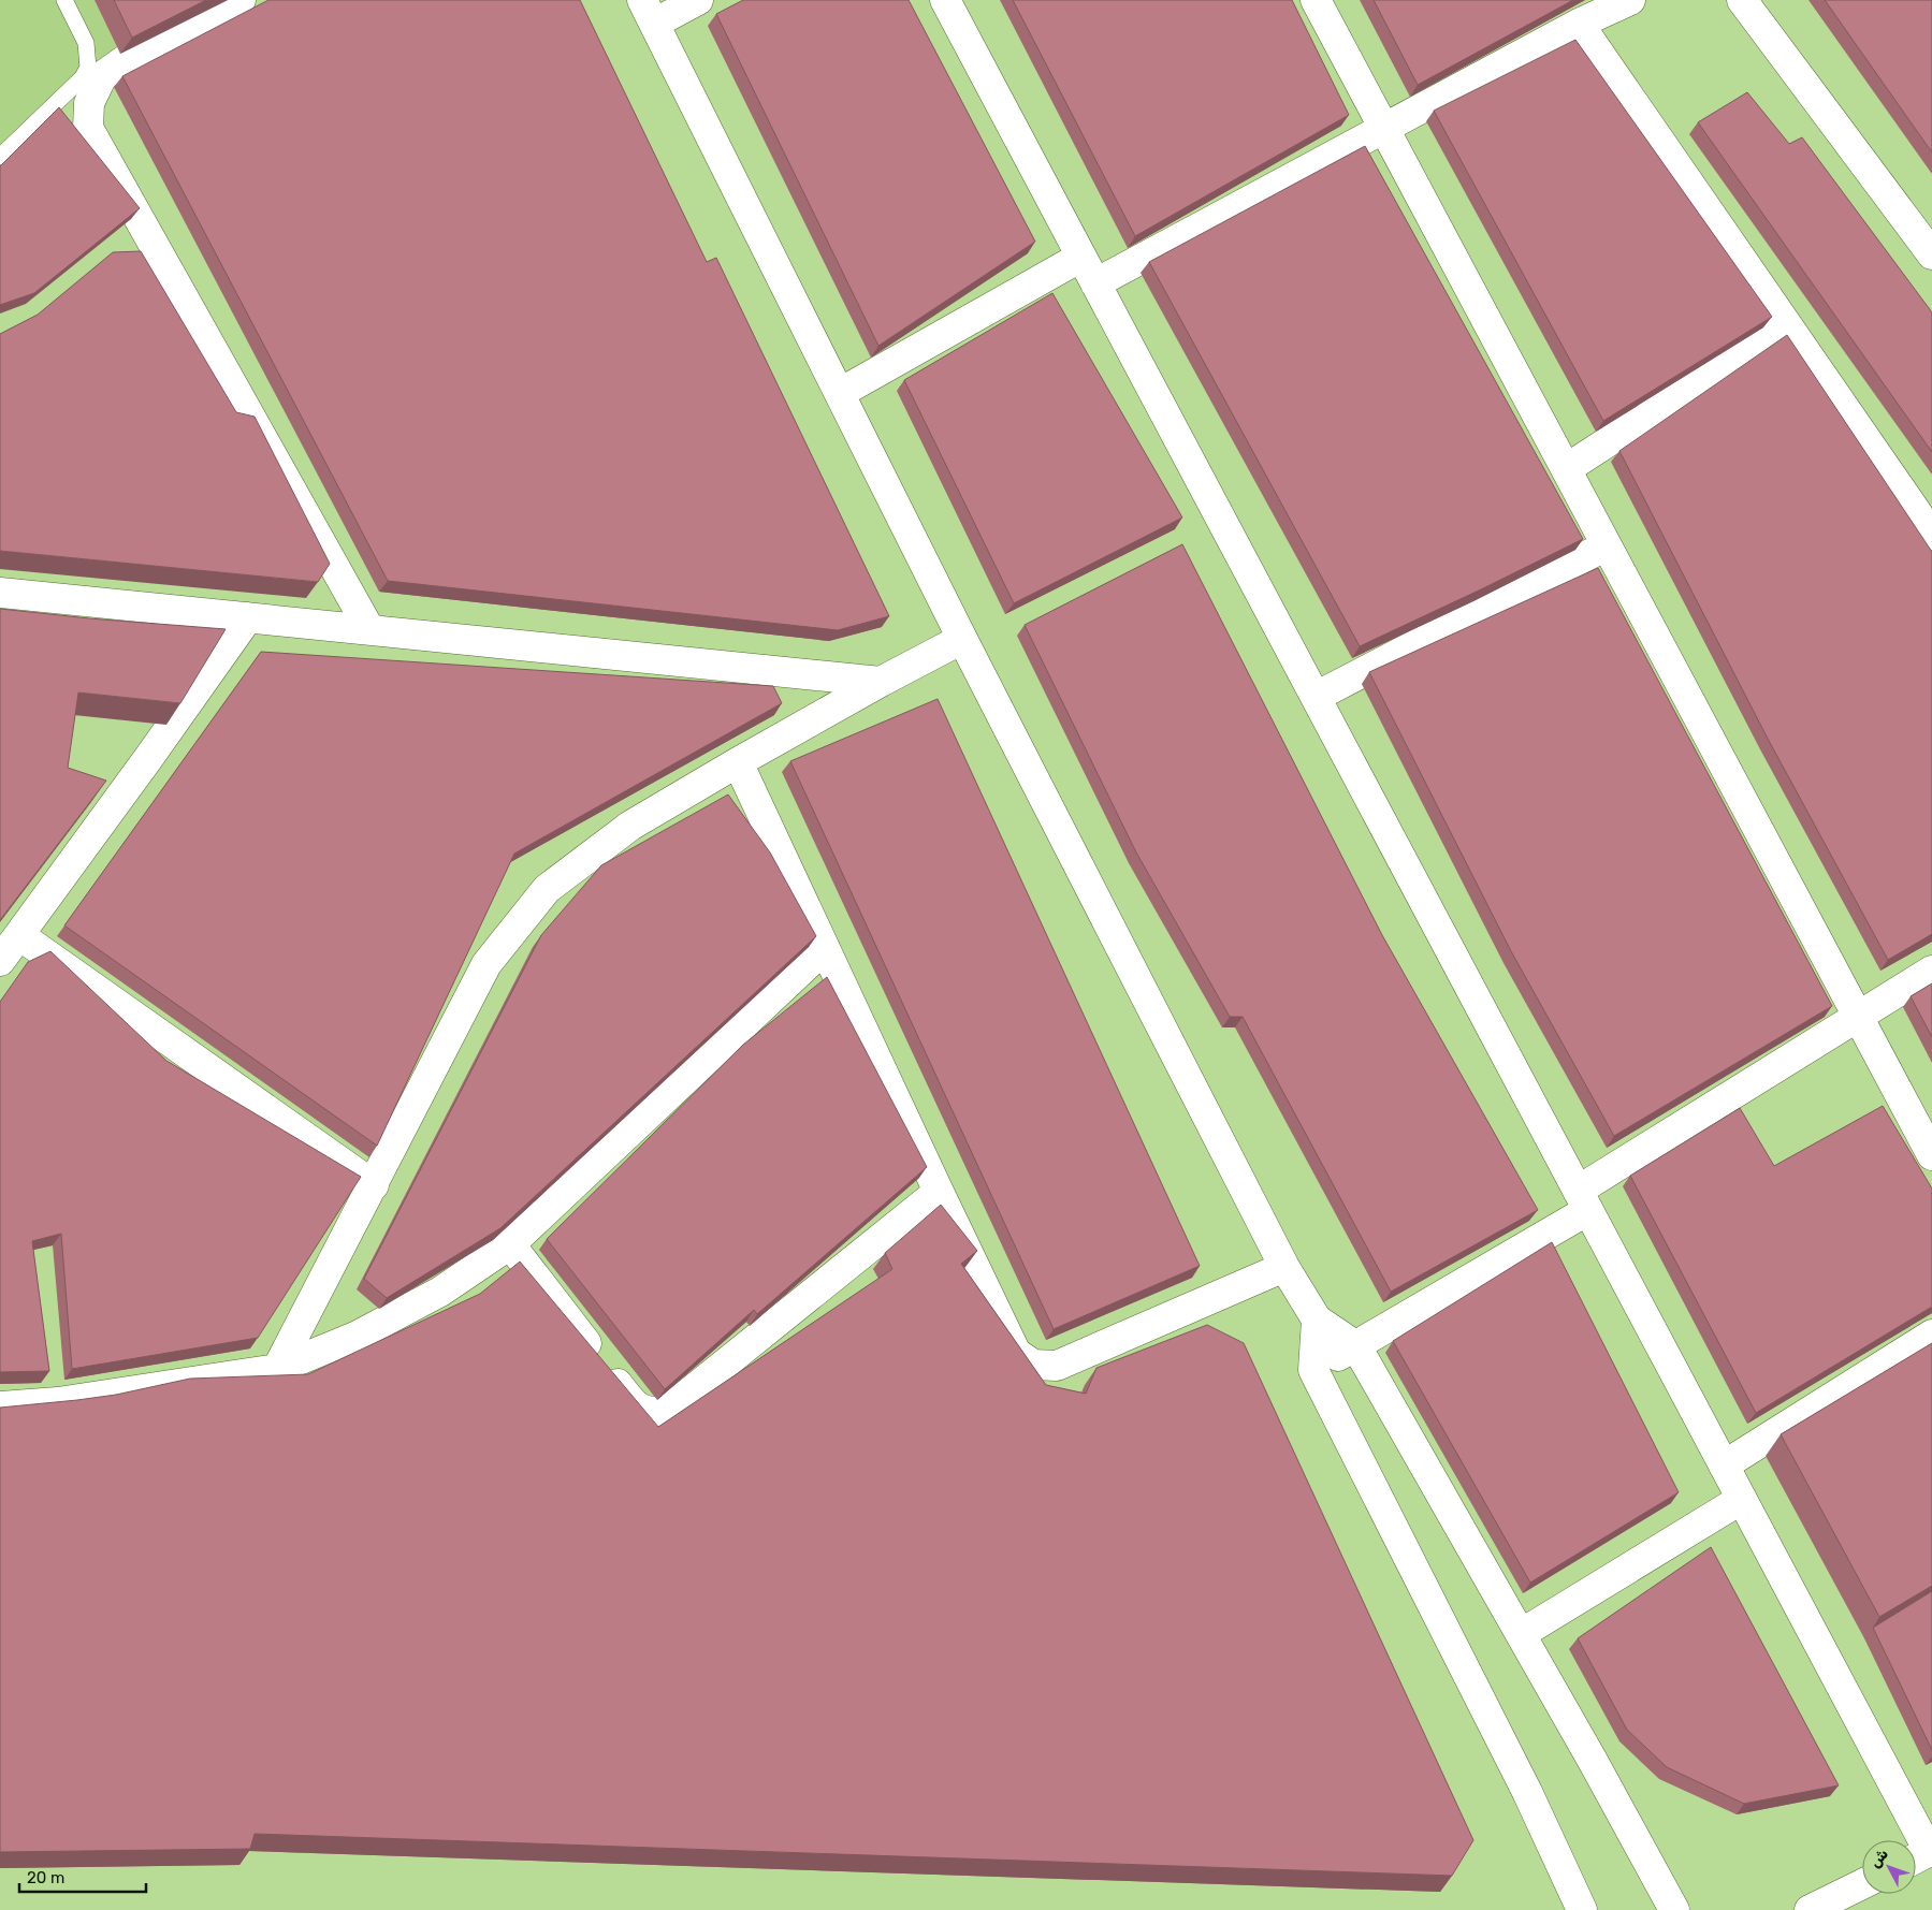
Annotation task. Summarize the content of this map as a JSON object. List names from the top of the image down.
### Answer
{
  "scale_bar": "20 m",
  "north": "top left"
}
